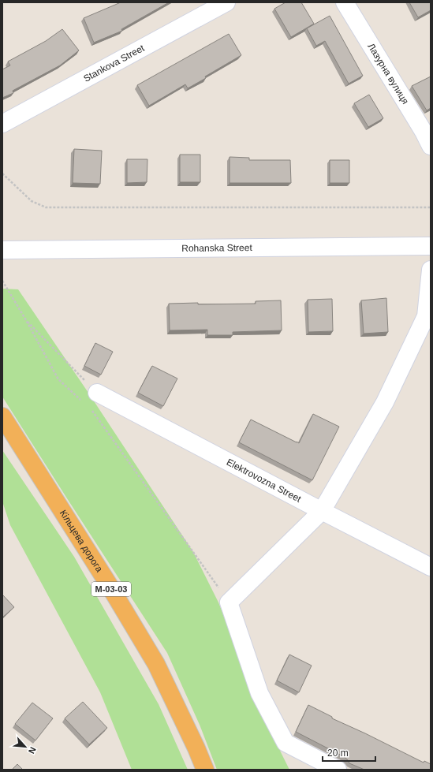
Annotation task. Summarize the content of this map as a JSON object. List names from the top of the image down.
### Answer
{
  "streets": {
    "highway": ["Кільцева дорога", "М-03-03"],
    "street": [
      "Stankova Street",
      "Лазурна вулиця",
      "Rohanska Street",
      "Elektrovozna Street"
    ]
  },
  "scale_bar": "20 m",
  "north": "bottom right"
}
